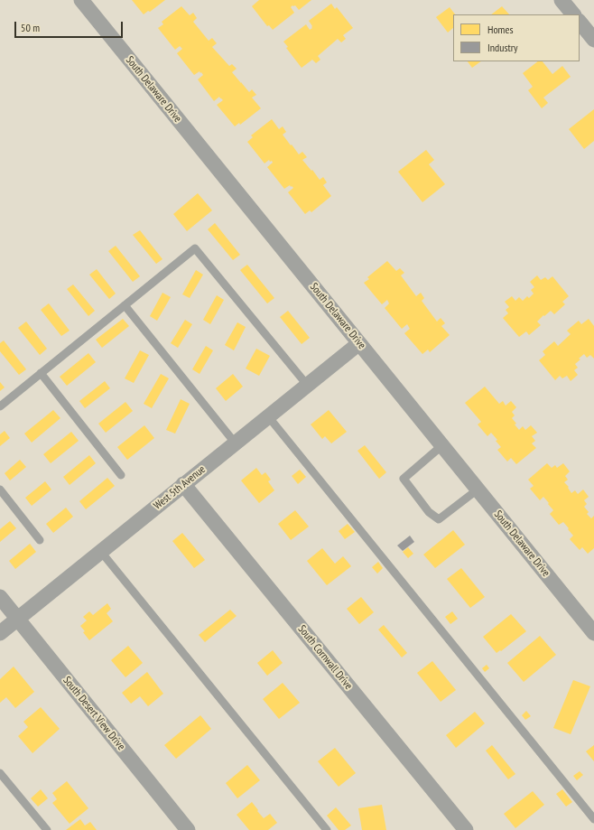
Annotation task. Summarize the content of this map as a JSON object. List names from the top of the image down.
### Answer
{
  "streets": {
    "street": [
      "South Delaware Drive",
      "West 5th Avenue",
      "South Cornwall Drive",
      "South Desert View Drive"
    ]
  },
  "crossings": [
    ["South Delaware Drive", "West 5th Avenue"],
    ["West 5th Avenue", "South Cornwall Drive"],
    ["West 5th Avenue", "South Desert View Drive"]
  ],
  "legend": ["Homes", "Industry"],
  "scale_bar": "50 m"
}
